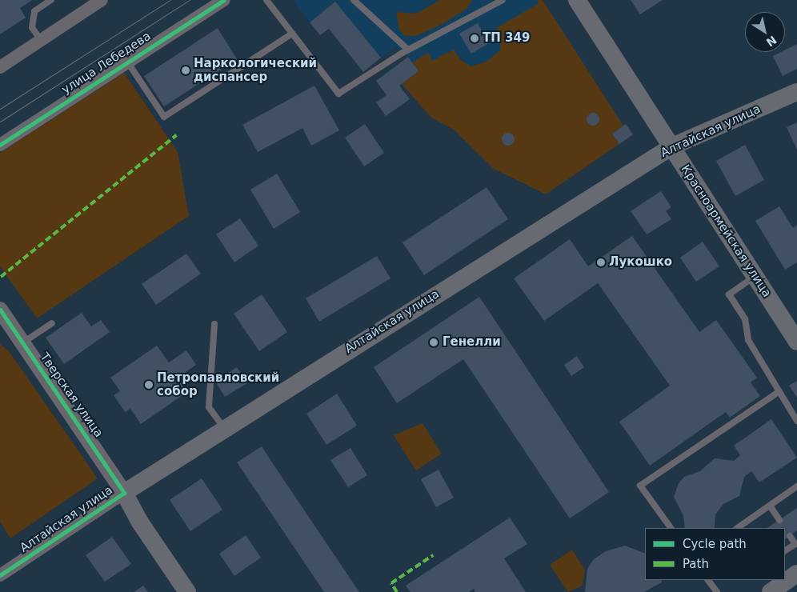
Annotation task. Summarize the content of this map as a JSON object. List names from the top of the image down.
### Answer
{
  "streets": {
    "main road": ["Алтайская улица", "Красноармейская улица", "Тверская улица"],
    "street": ["улица Лебедева"]
  },
  "crossings": [
    ["Алтайская улица", "Красноармейская улица"],
    ["Алтайская улица", "Тверская улица"]
  ],
  "places": [
    "ТП 349",
    "Наркологический диспансер",
    "Лукошко",
    "Генелли",
    "Петропавловский собор"
  ],
  "legend": ["Cycle path", "Path"],
  "north": "bottom right"
}
